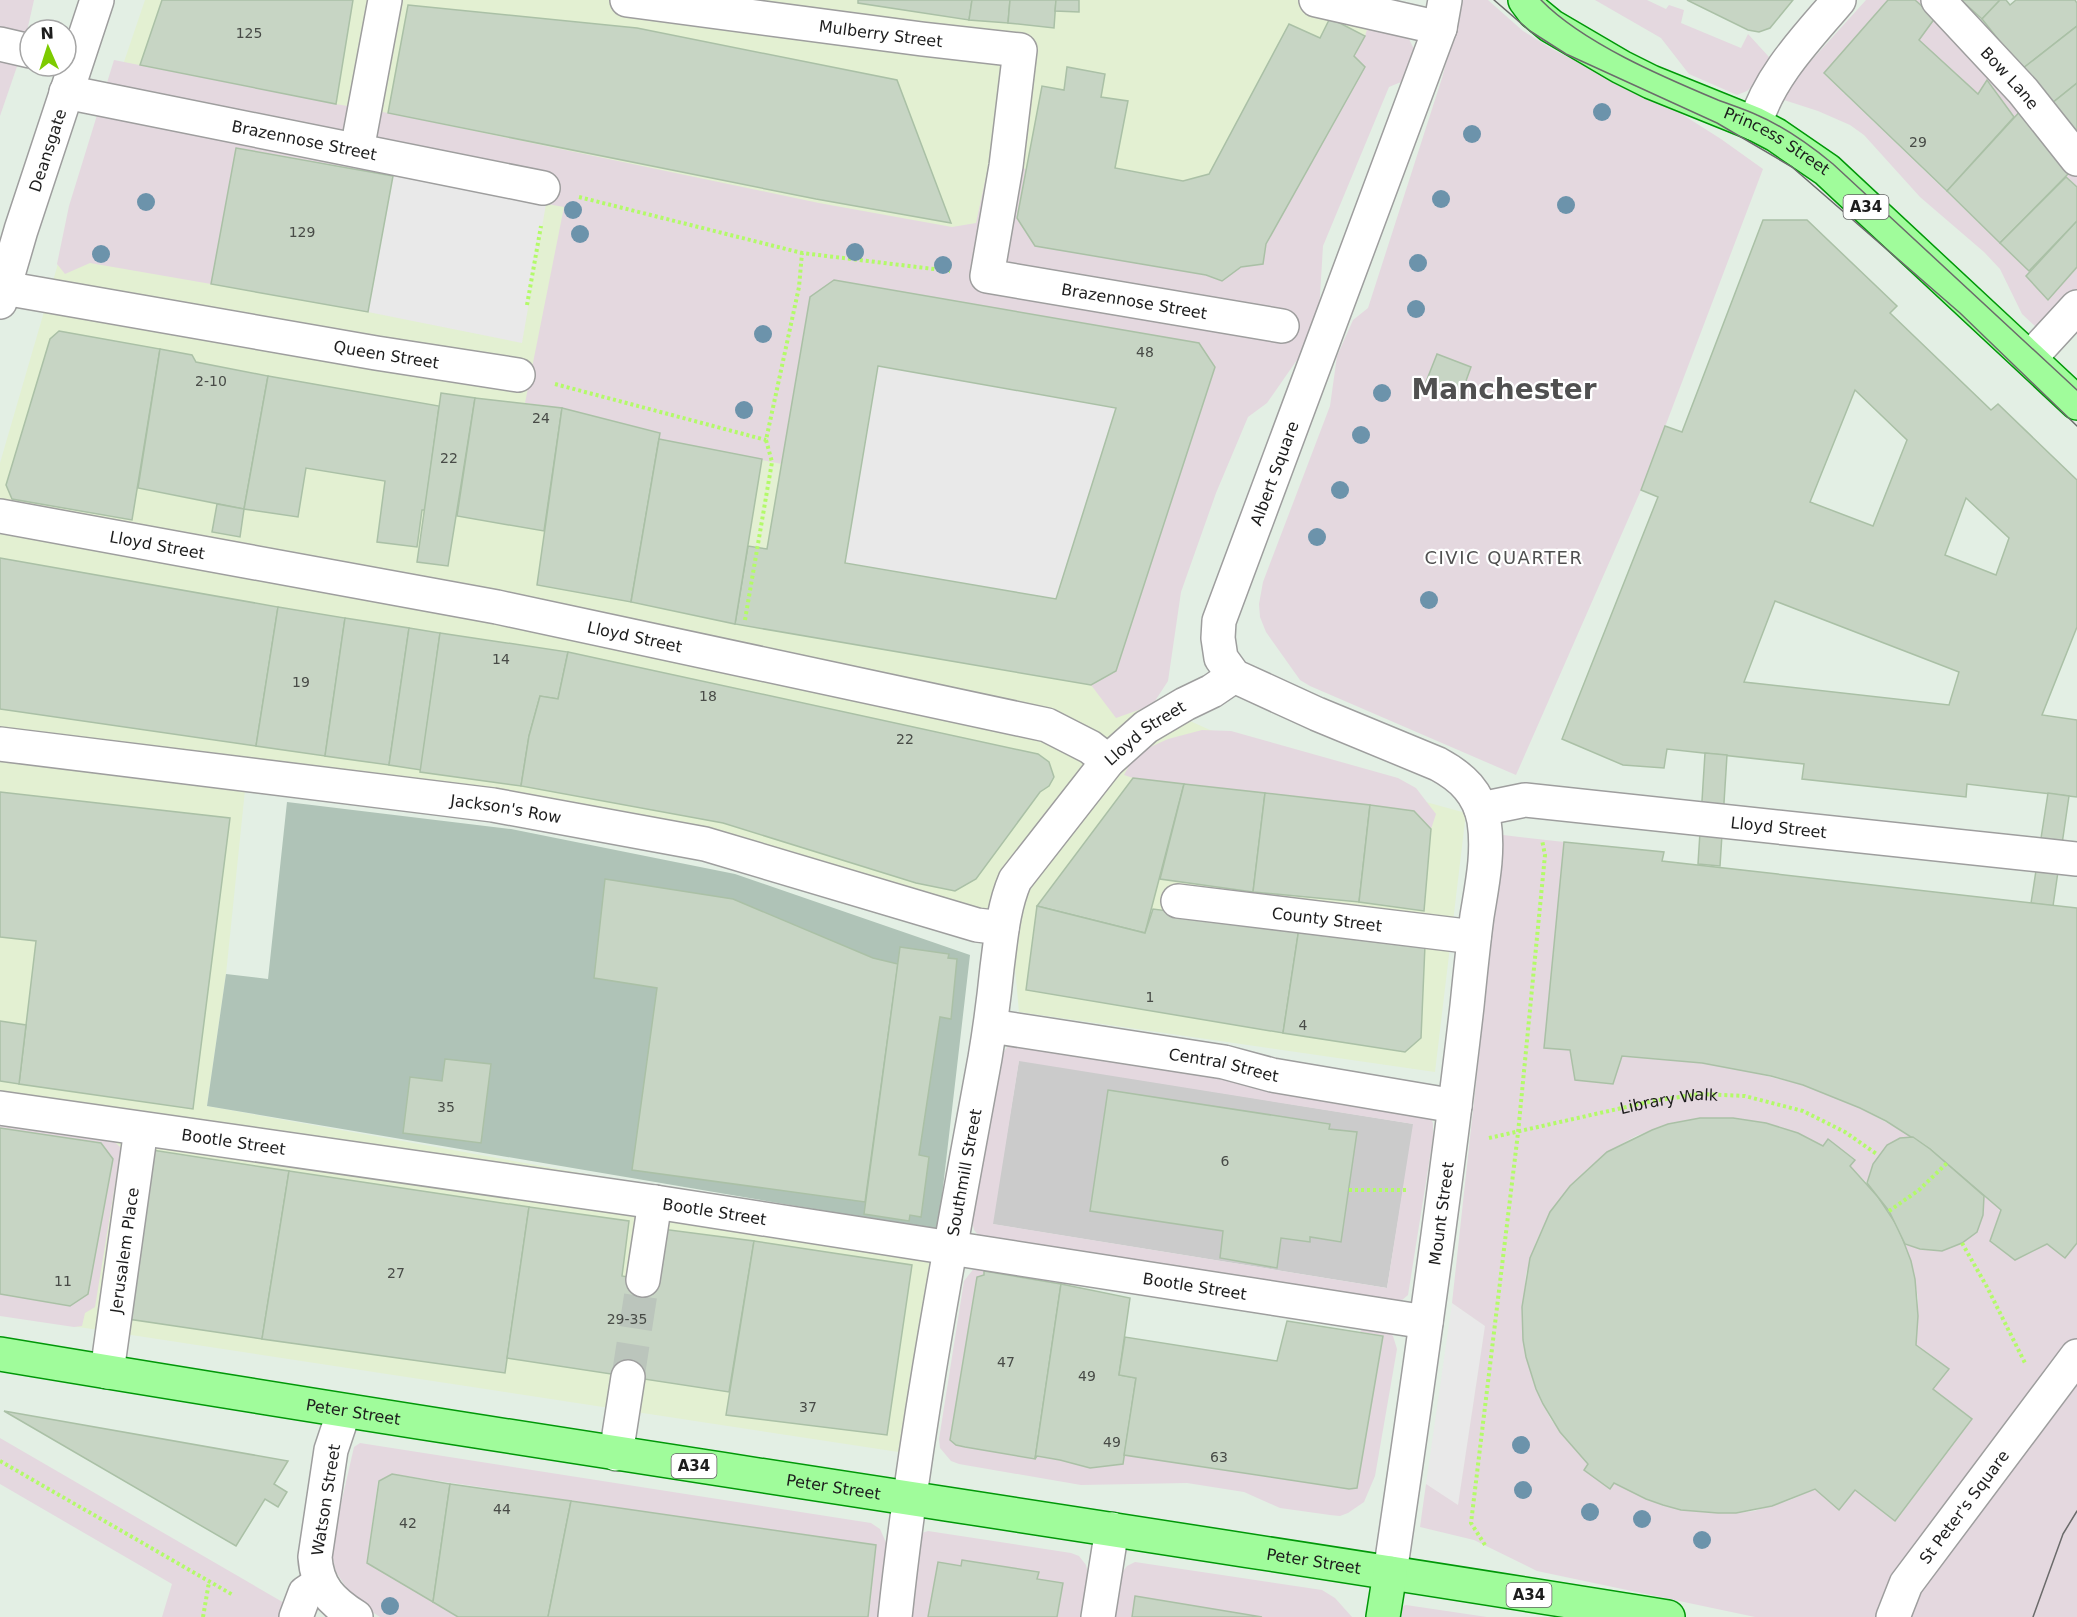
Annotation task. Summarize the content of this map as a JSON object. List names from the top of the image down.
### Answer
{
  "streets": {
    "main road": [
      "Princess Street",
      "A34",
      "Mount Street",
      "Peter Street"
    ],
    "street": [
      "Mulberry Street",
      "Bow Lane",
      "Brazennose Street",
      "Deansgate",
      "Queen Street",
      "Albert Square",
      "Lloyd Street",
      "Jackson's Row",
      "County Street",
      "Central Street",
      "Bootle Street",
      "Southmill Street",
      "Jerusalem Place",
      "Watson Street",
      "St Peter's Square"
    ],
    "path": ["Library Walk"]
  },
  "crossings": [
    ["Mulberry Street", "Brazennose Street"],
    ["Brazennose Street", "Deansgate"],
    ["Deansgate", "Queen Street"],
    ["Albert Square", "Lloyd Street"],
    ["Lloyd Street", "Southmill Street"],
    ["Lloyd Street", "Mount Street"],
    ["Jackson's Row", "Southmill Street"],
    ["County Street", "Mount Street"],
    ["Central Street", "Southmill Street"],
    ["Central Street", "Mount Street"],
    ["Library Walk", "Mount Street"],
    ["Bootle Street", "Southmill Street"],
    ["Bootle Street", "Mount Street"],
    ["Bootle Street", "Jerusalem Place"],
    ["Southmill Street", "Peter Street"],
    ["Mount Street", "Peter Street"],
    ["Jerusalem Place", "Peter Street"],
    ["Peter Street", "Watson Street"]
  ],
  "districts": ["Manchester", "CIVIC QUARTER"],
  "house_numbers": [
    "125",
    "29",
    "129",
    "48",
    "2-10",
    "24",
    "22",
    "14",
    "19",
    "18",
    "22",
    "1",
    "4",
    "35",
    "6",
    "27",
    "11",
    "29-35",
    "47",
    "49",
    "37",
    "49",
    "63",
    "44",
    "42"
  ],
  "north": "top"
}
